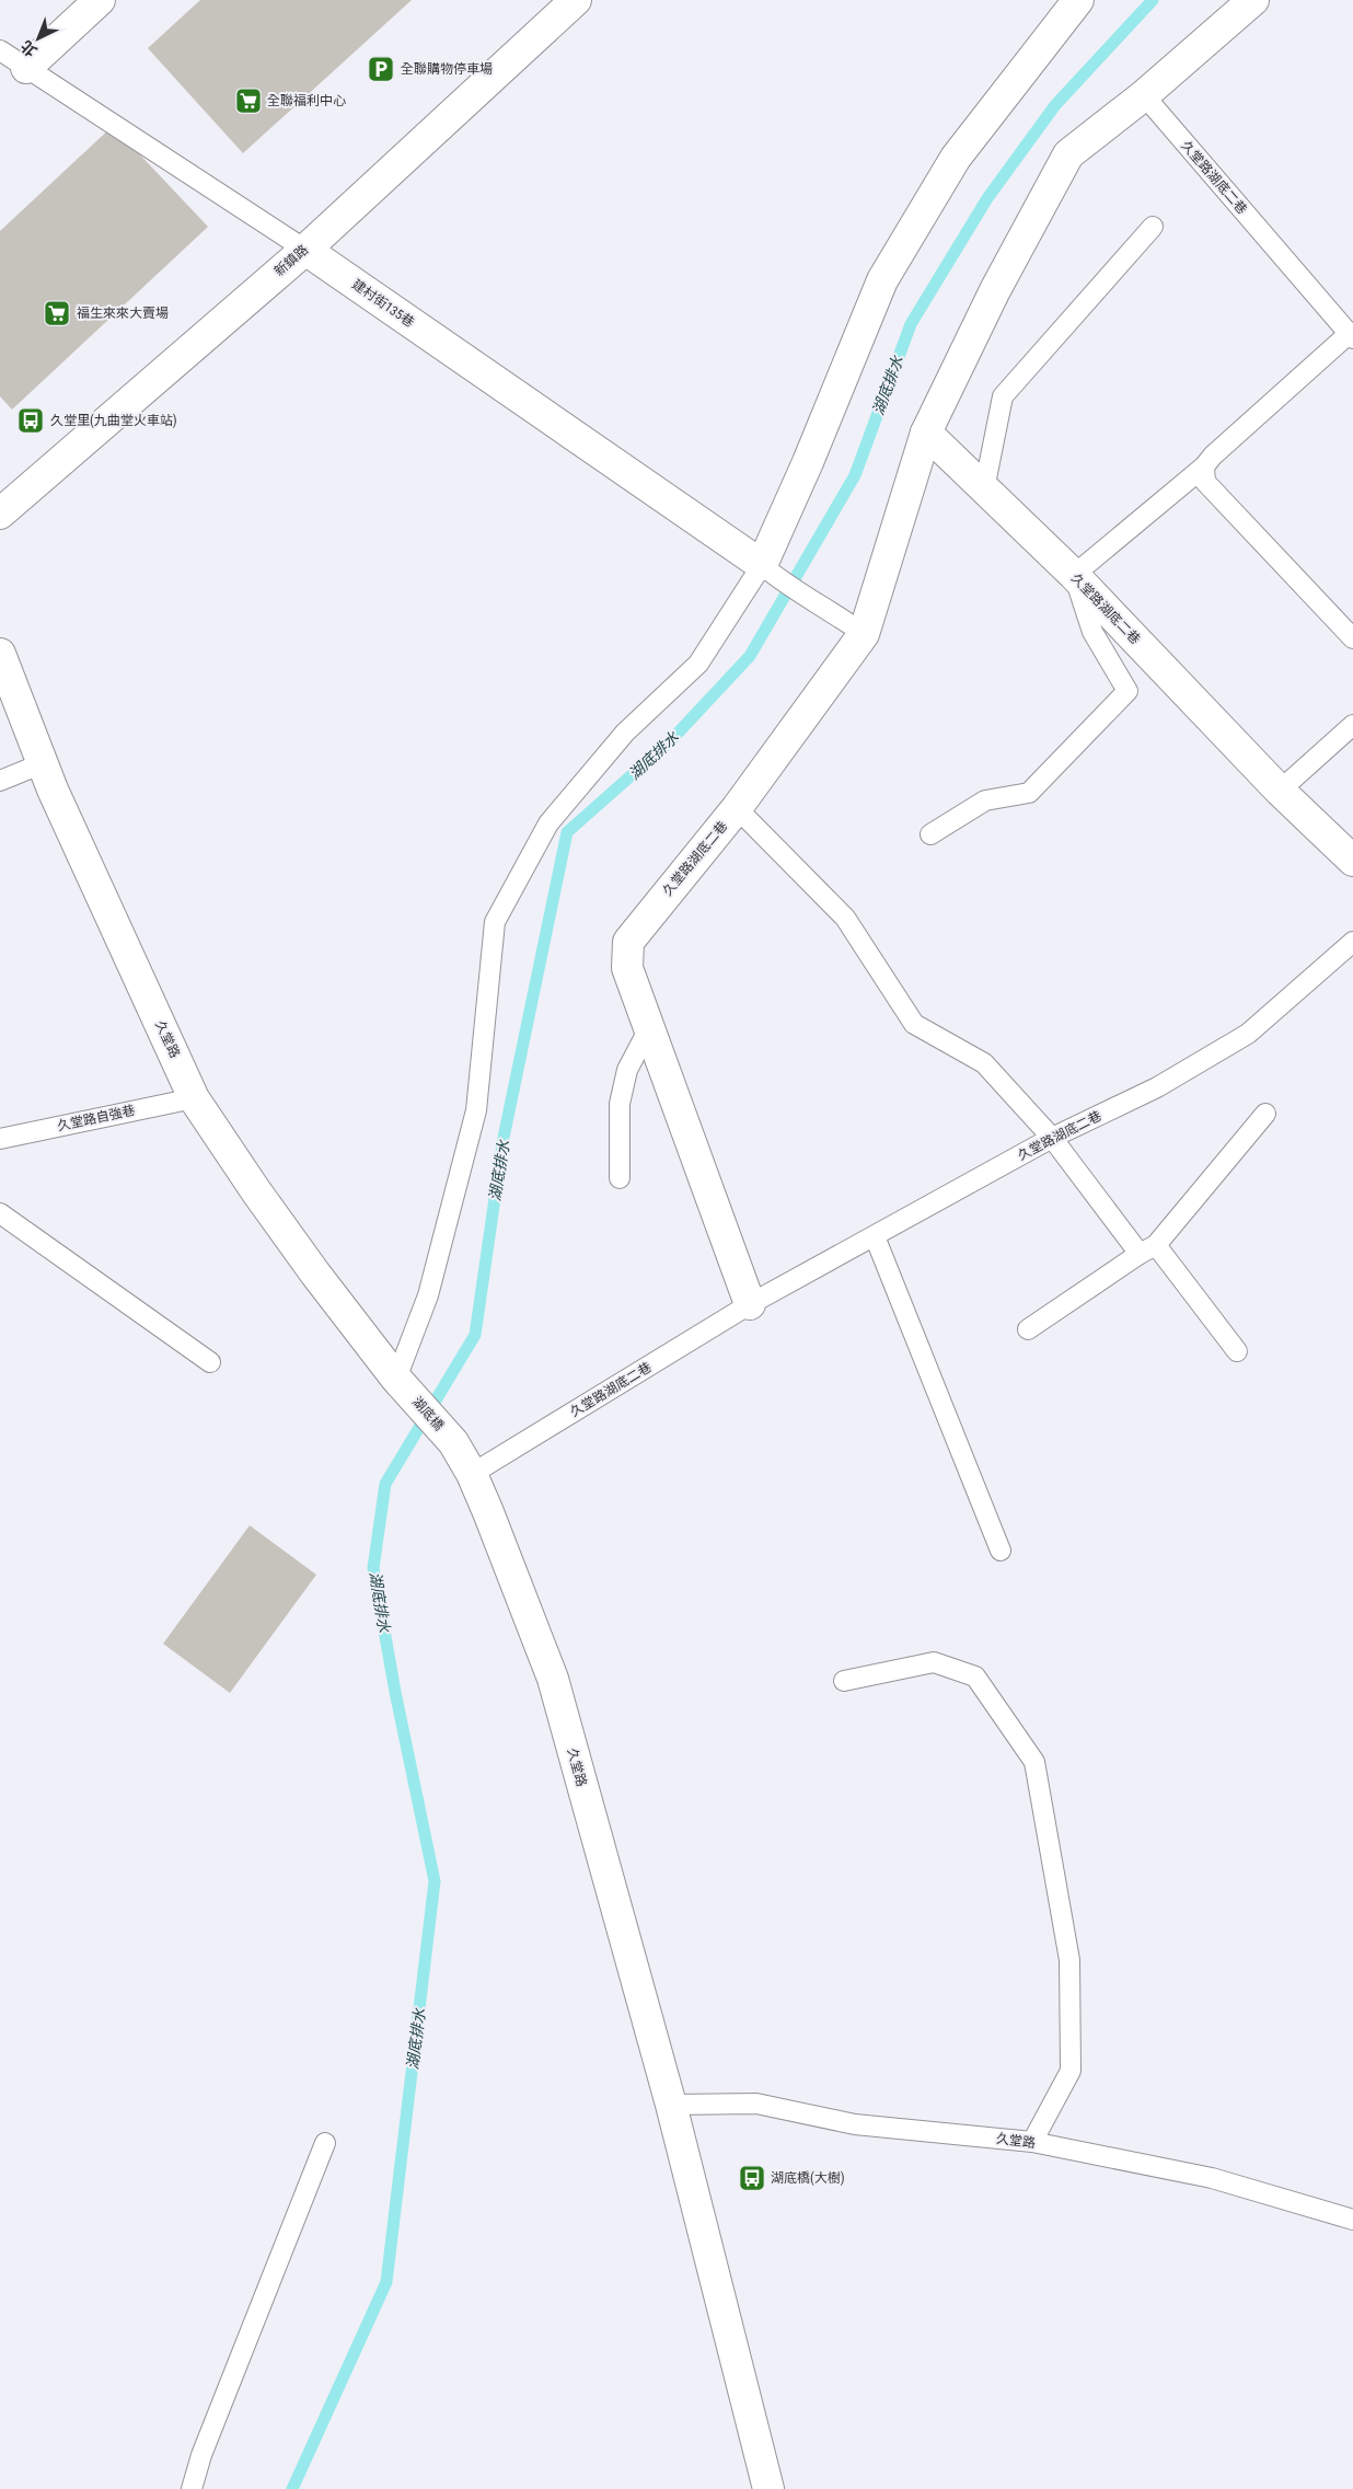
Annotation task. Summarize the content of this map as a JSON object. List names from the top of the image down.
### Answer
{
  "streets": {
    "street": [
      "久堂路湖底二巷",
      "新鎮路",
      "建村街135巷",
      "久堂路",
      "湖底橋"
    ],
    "lane": ["久堂路自強巷"]
  },
  "crossings": [
    ["久堂路湖底二巷", "久堂路"],
    ["新鎮路", "建村街135巷"],
    ["久堂路", "久堂路自強巷"],
    ["久堂路", "湖底橋"]
  ],
  "water": ["湖底排水"],
  "places": {
    "parking": ["全聯購物停車場"],
    "supermarket": ["全聯福利中心", "福生來來大賣場"],
    "bus stop": ["久堂里(九曲堂火車站)", "湖底橋(大樹)"]
  },
  "north": "bottom left"
}
